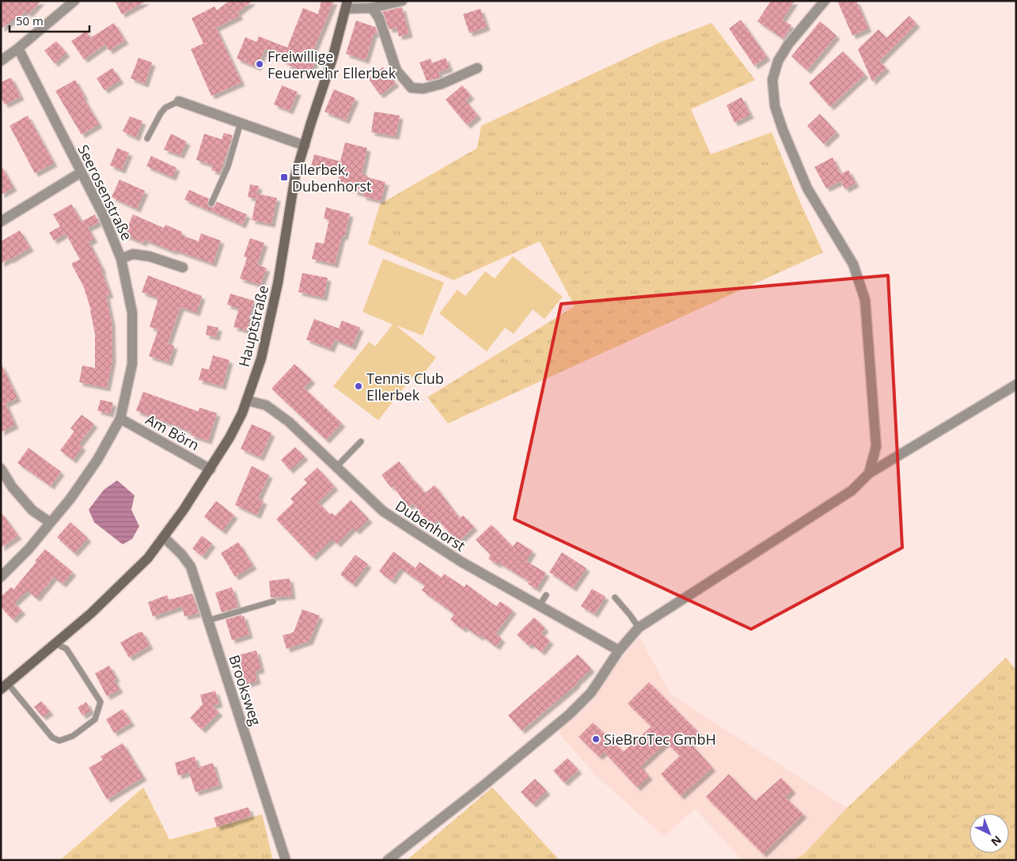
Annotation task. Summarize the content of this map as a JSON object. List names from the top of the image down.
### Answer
{
  "streets": {
    "main road": ["Hauptstraße"],
    "street": [
      "Seerosenstraße",
      "Am Börn",
      "Dubenhorst",
      "Brooksweg"
    ]
  },
  "crossings": [
    ["Seerosenstraße", "Am Börn"],
    ["Hauptstraße", "Am Börn"],
    ["Hauptstraße", "Dubenhorst"],
    ["Hauptstraße", "Brooksweg"]
  ],
  "places": {
    "other": ["Freiwillige Feuerwehr Ellerbek", "Tennis Club Ellerbek", "SieBroTec GmbH"],
    "transit": ["Ellerbek, Dubenhorst"]
  },
  "scale_bar": "50 m",
  "north": "bottom right"
}
